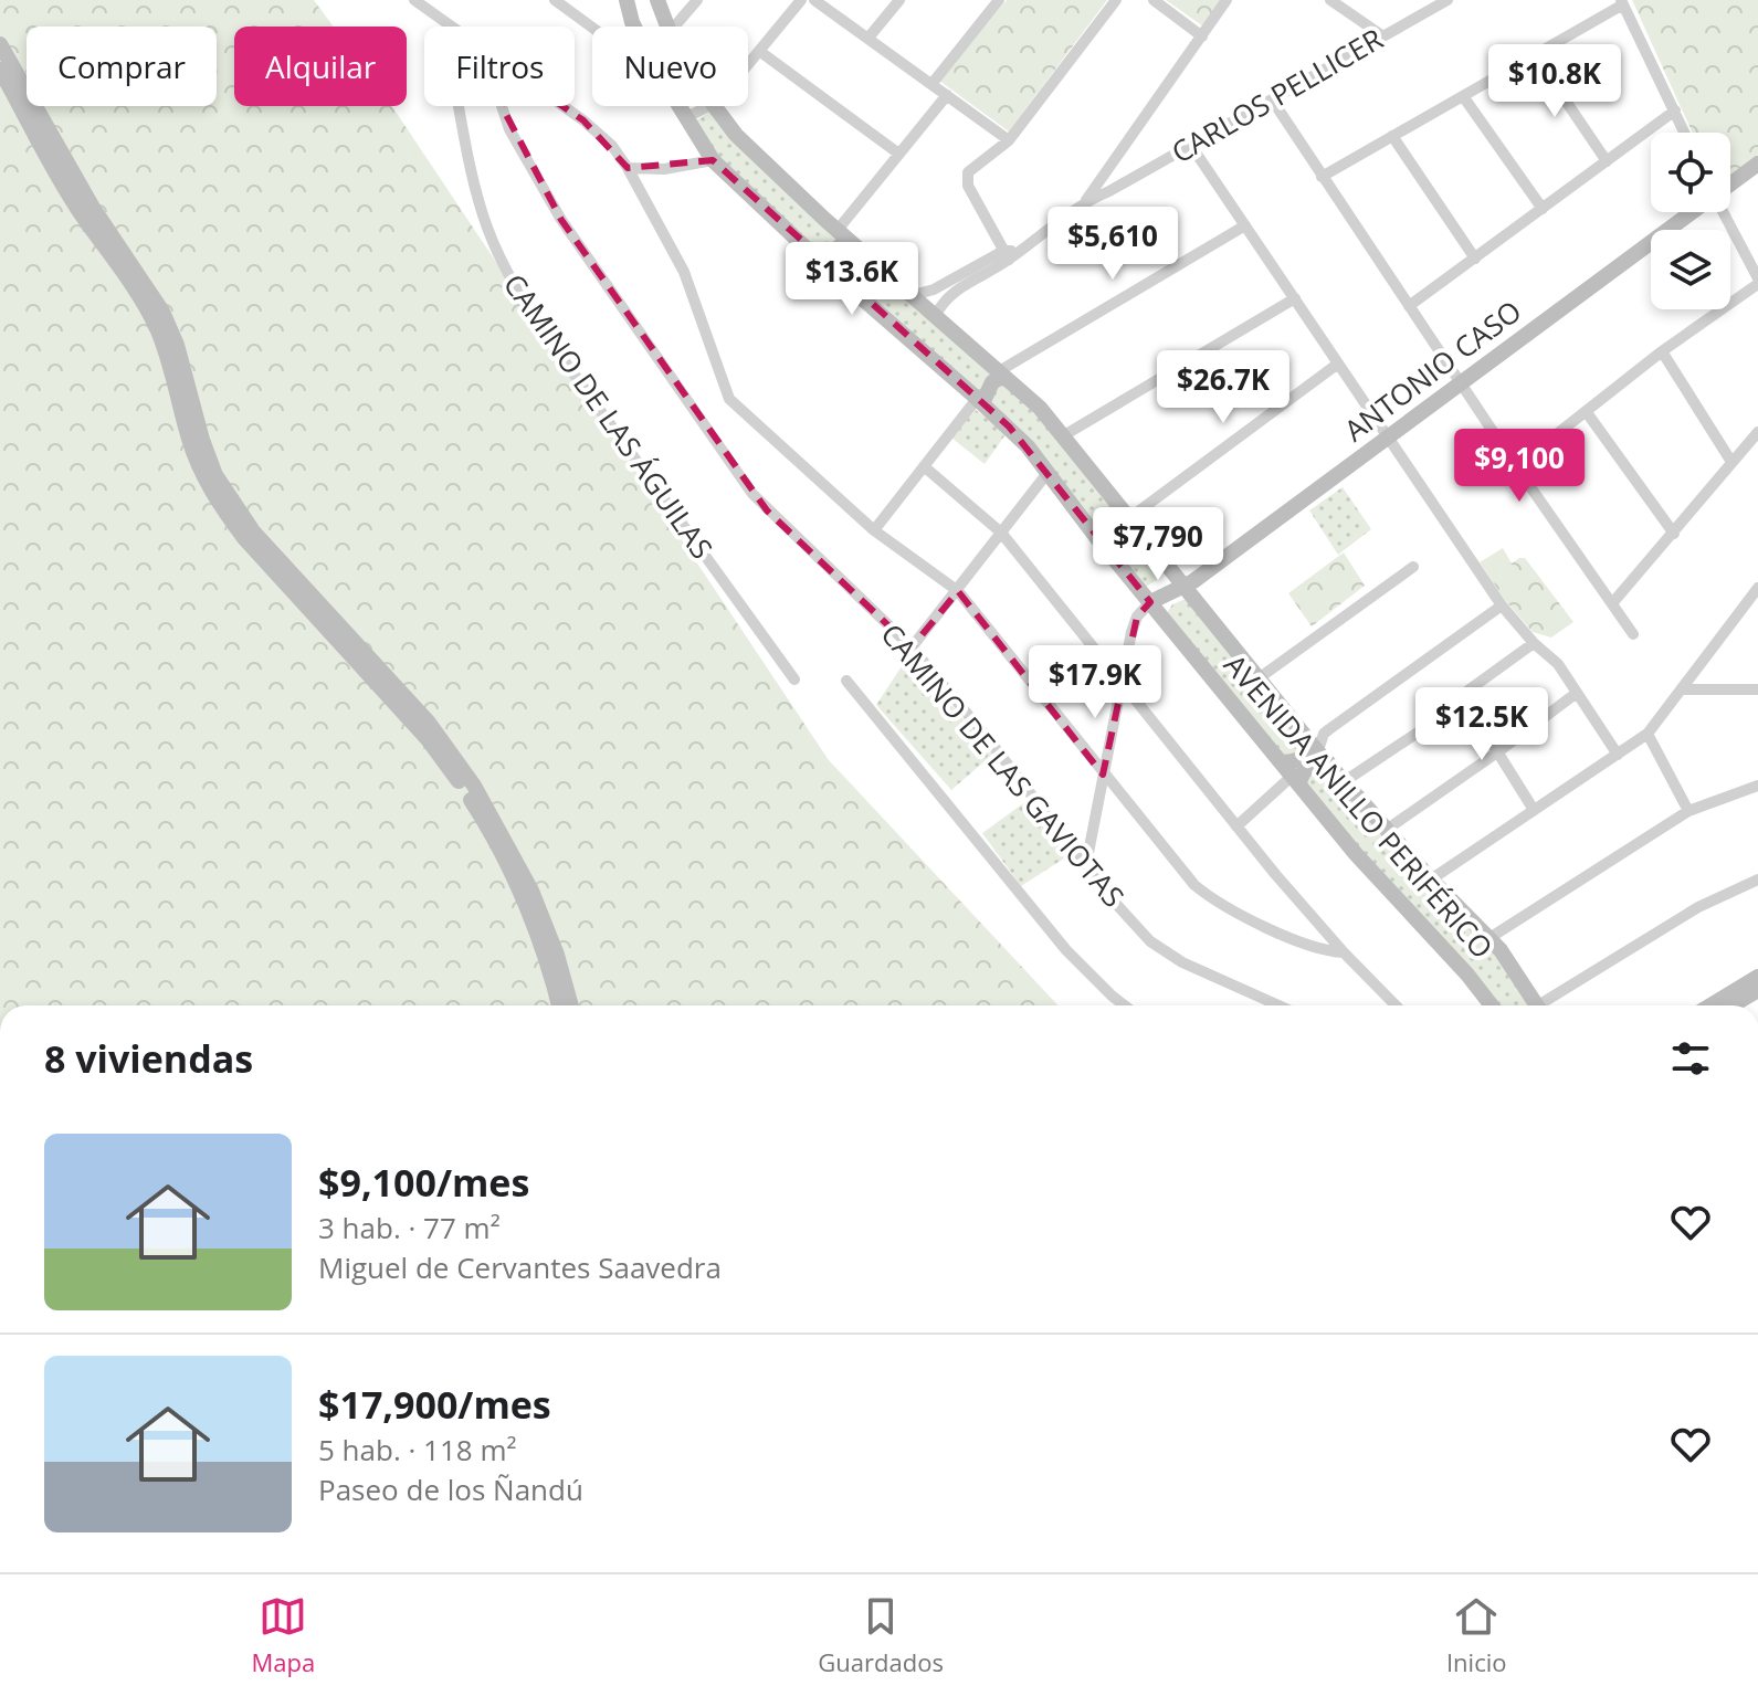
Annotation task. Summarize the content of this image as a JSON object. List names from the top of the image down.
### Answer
{
  "streets": {
    "street": [
      "CARLOS PELLICER",
      "ANTONIO CASO",
      "CAMINO DE LAS ÁGUILAS",
      "CAMINO DE LAS GAVIOTAS",
      "AVENIDA ANILLO PERIFÉRICO"
    ]
  },
  "crossings": [
    ["CARLOS PELLICER", "AVENIDA ANILLO PERIFÉRICO"],
    ["ANTONIO CASO", "AVENIDA ANILLO PERIFÉRICO"]
  ],
  "page": {
    "chip": [
      "Comprar",
      "Alquilar",
      "Filtros",
      "Nuevo"
    ],
    "price": [
      "$10.8K",
      "$5,610",
      "$13.6K",
      "$26.7K",
      "$9,100",
      "$7,790",
      "$17.9K",
      "$12.5K"
    ],
    "heading": "8 viviendas",
    "list": [
      {
        "name": "$9,100/mes",
        "note": "3 hab. · 77 m² · Miguel de Cervantes Saavedra"
      },
      {
        "name": "$17,900/mes",
        "note": "5 hab. · 118 m² · Paseo de los Ñandú"
      }
    ],
    "tabs": ["Mapa", "Guardados", "Inicio"]
  }
}
